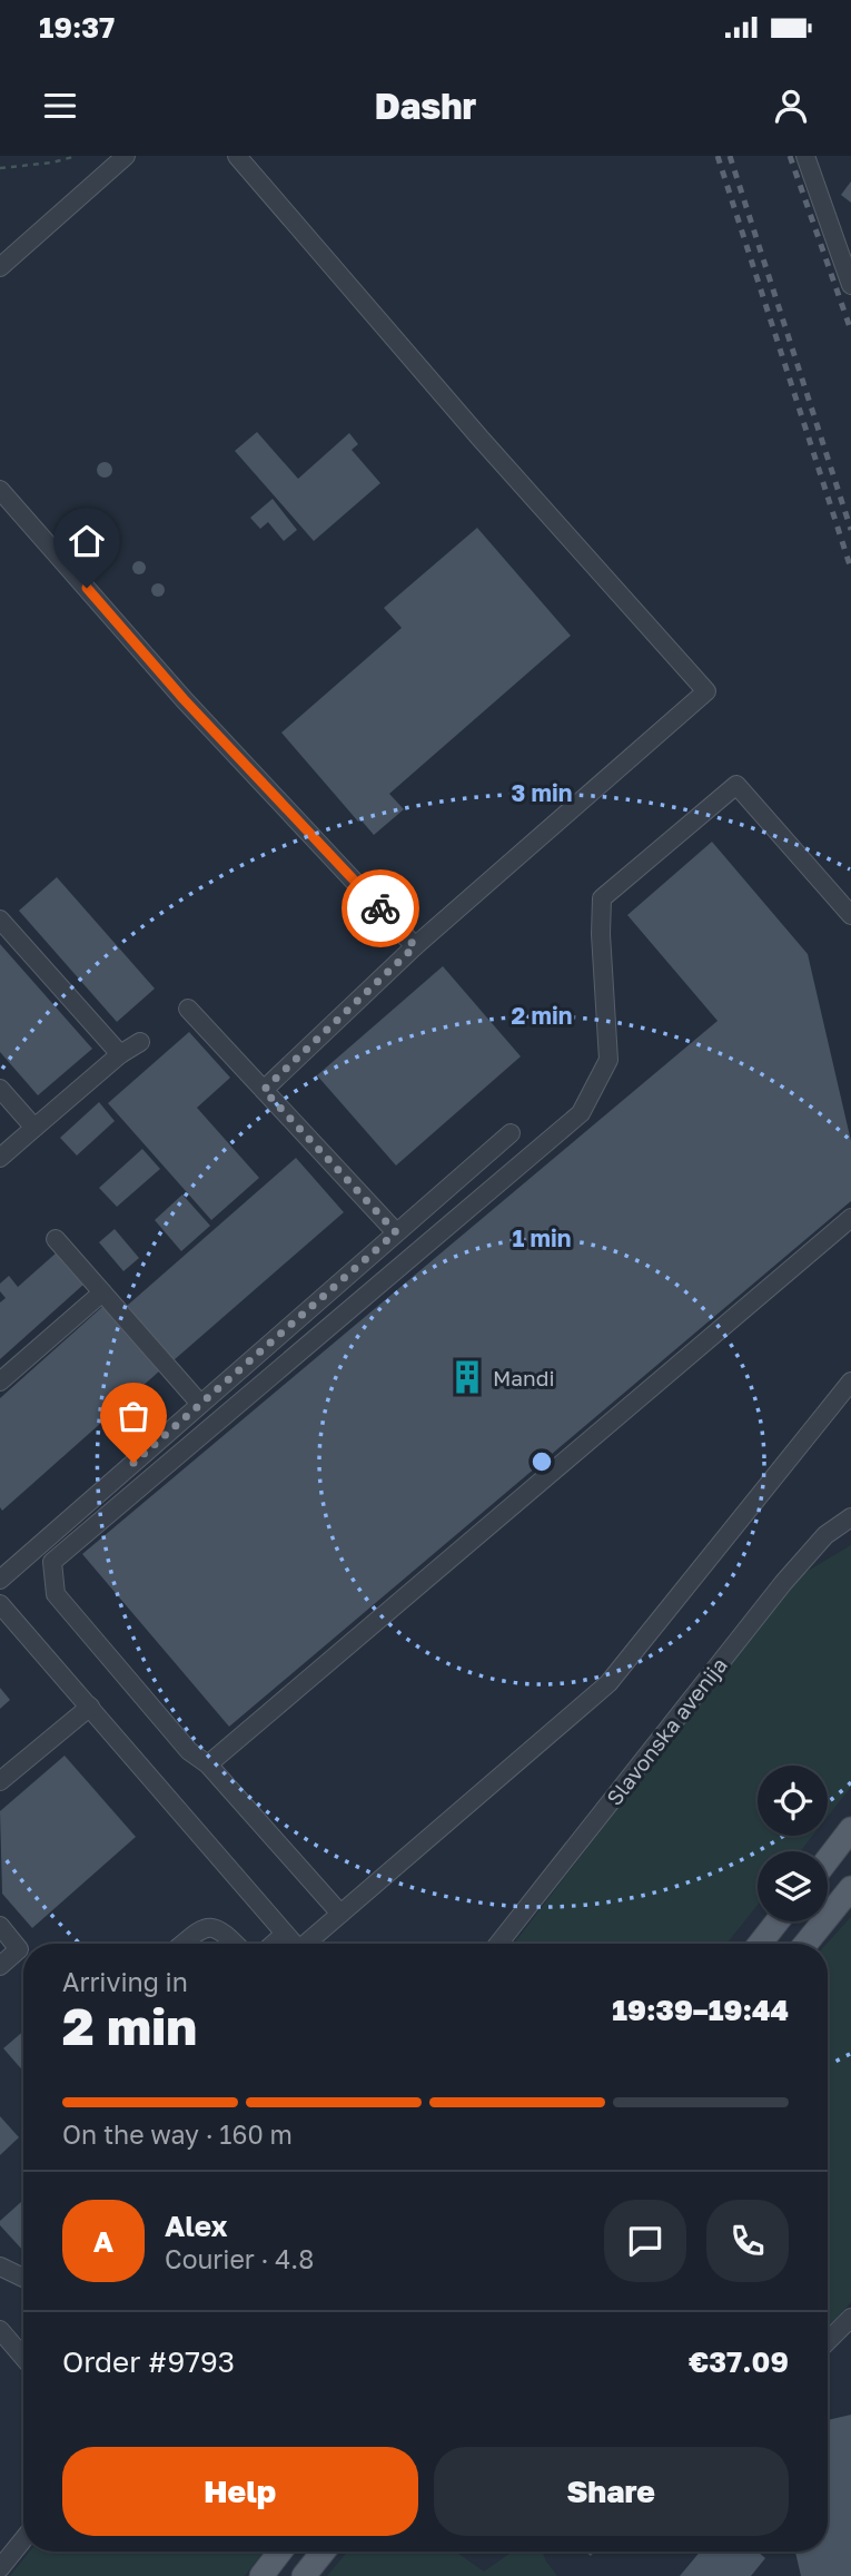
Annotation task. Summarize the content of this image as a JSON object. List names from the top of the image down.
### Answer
{
  "streets": {
    "street": ["Slavonska avenija"]
  },
  "places": {
    "building": ["Mandi"]
  },
  "page": {
    "status": "19:37",
    "header": "Dashr",
    "heading": ["2 min", "Arriving in", "19:39–19:44"],
    "panel": [
      "Alex",
      "Courier · 4.8",
      "Order #9793",
      "€37.09"
    ],
    "bar": "On the way · 160 m",
    "round": "A",
    "buttons": ["Help", "Share"]
  },
  "rings": ["3 min", "2 min", "1 min"]
}
